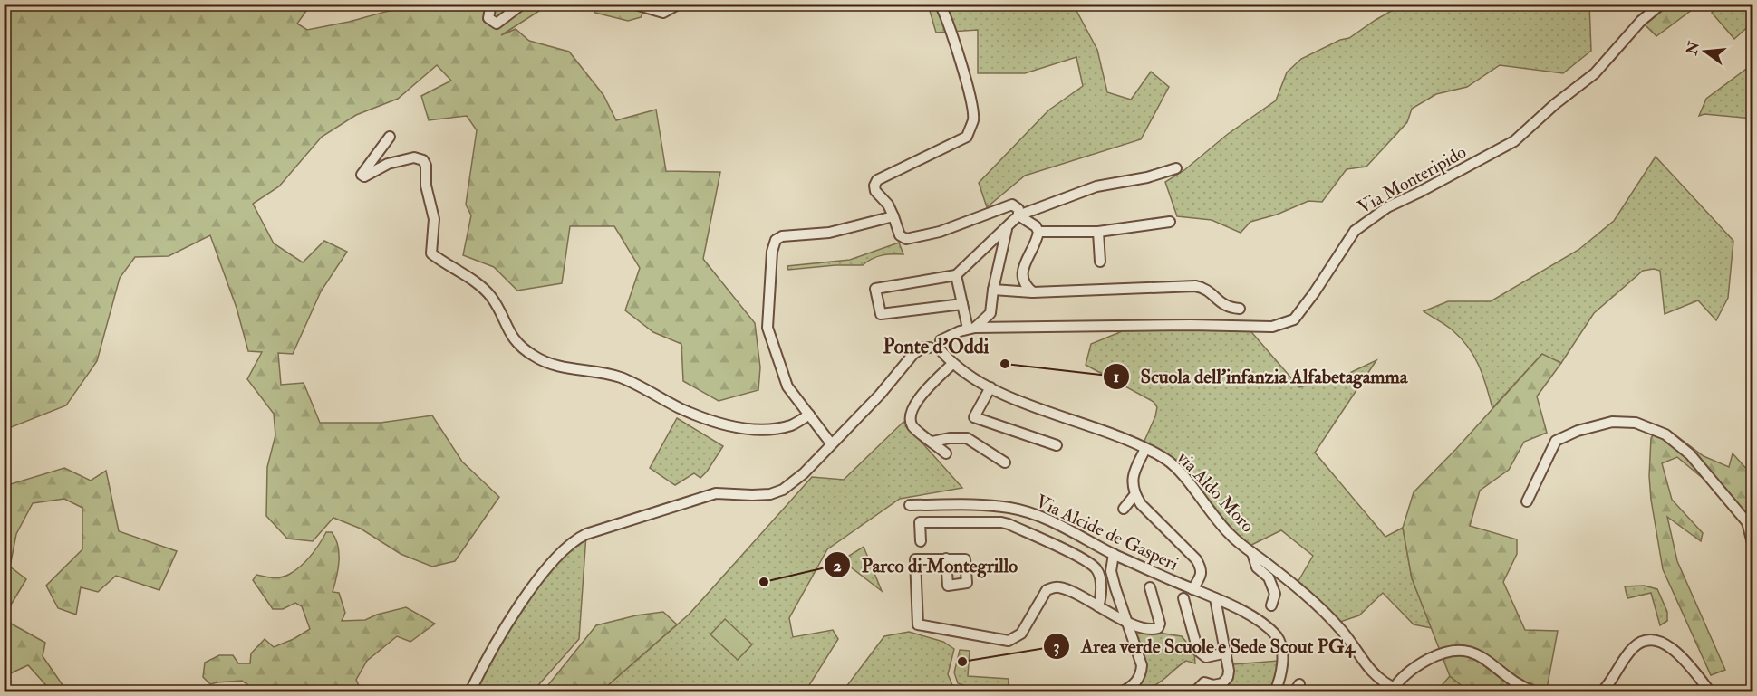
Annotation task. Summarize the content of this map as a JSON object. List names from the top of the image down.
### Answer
{
  "streets": {
    "street": ["Via Monteripido", "via Aldo Moro", "Via Alcide de Gasperi"]
  },
  "crossings": [
    ["Via Monteripido", "via Aldo Moro"]
  ],
  "districts": ["Ponte d'Oddi"],
  "places": ["Scuola dell'infanzia Alfabetagamma", "Parco di Montegrillo", "Area verde Scuole e Sede Scout PG4"],
  "north": "left"
}
